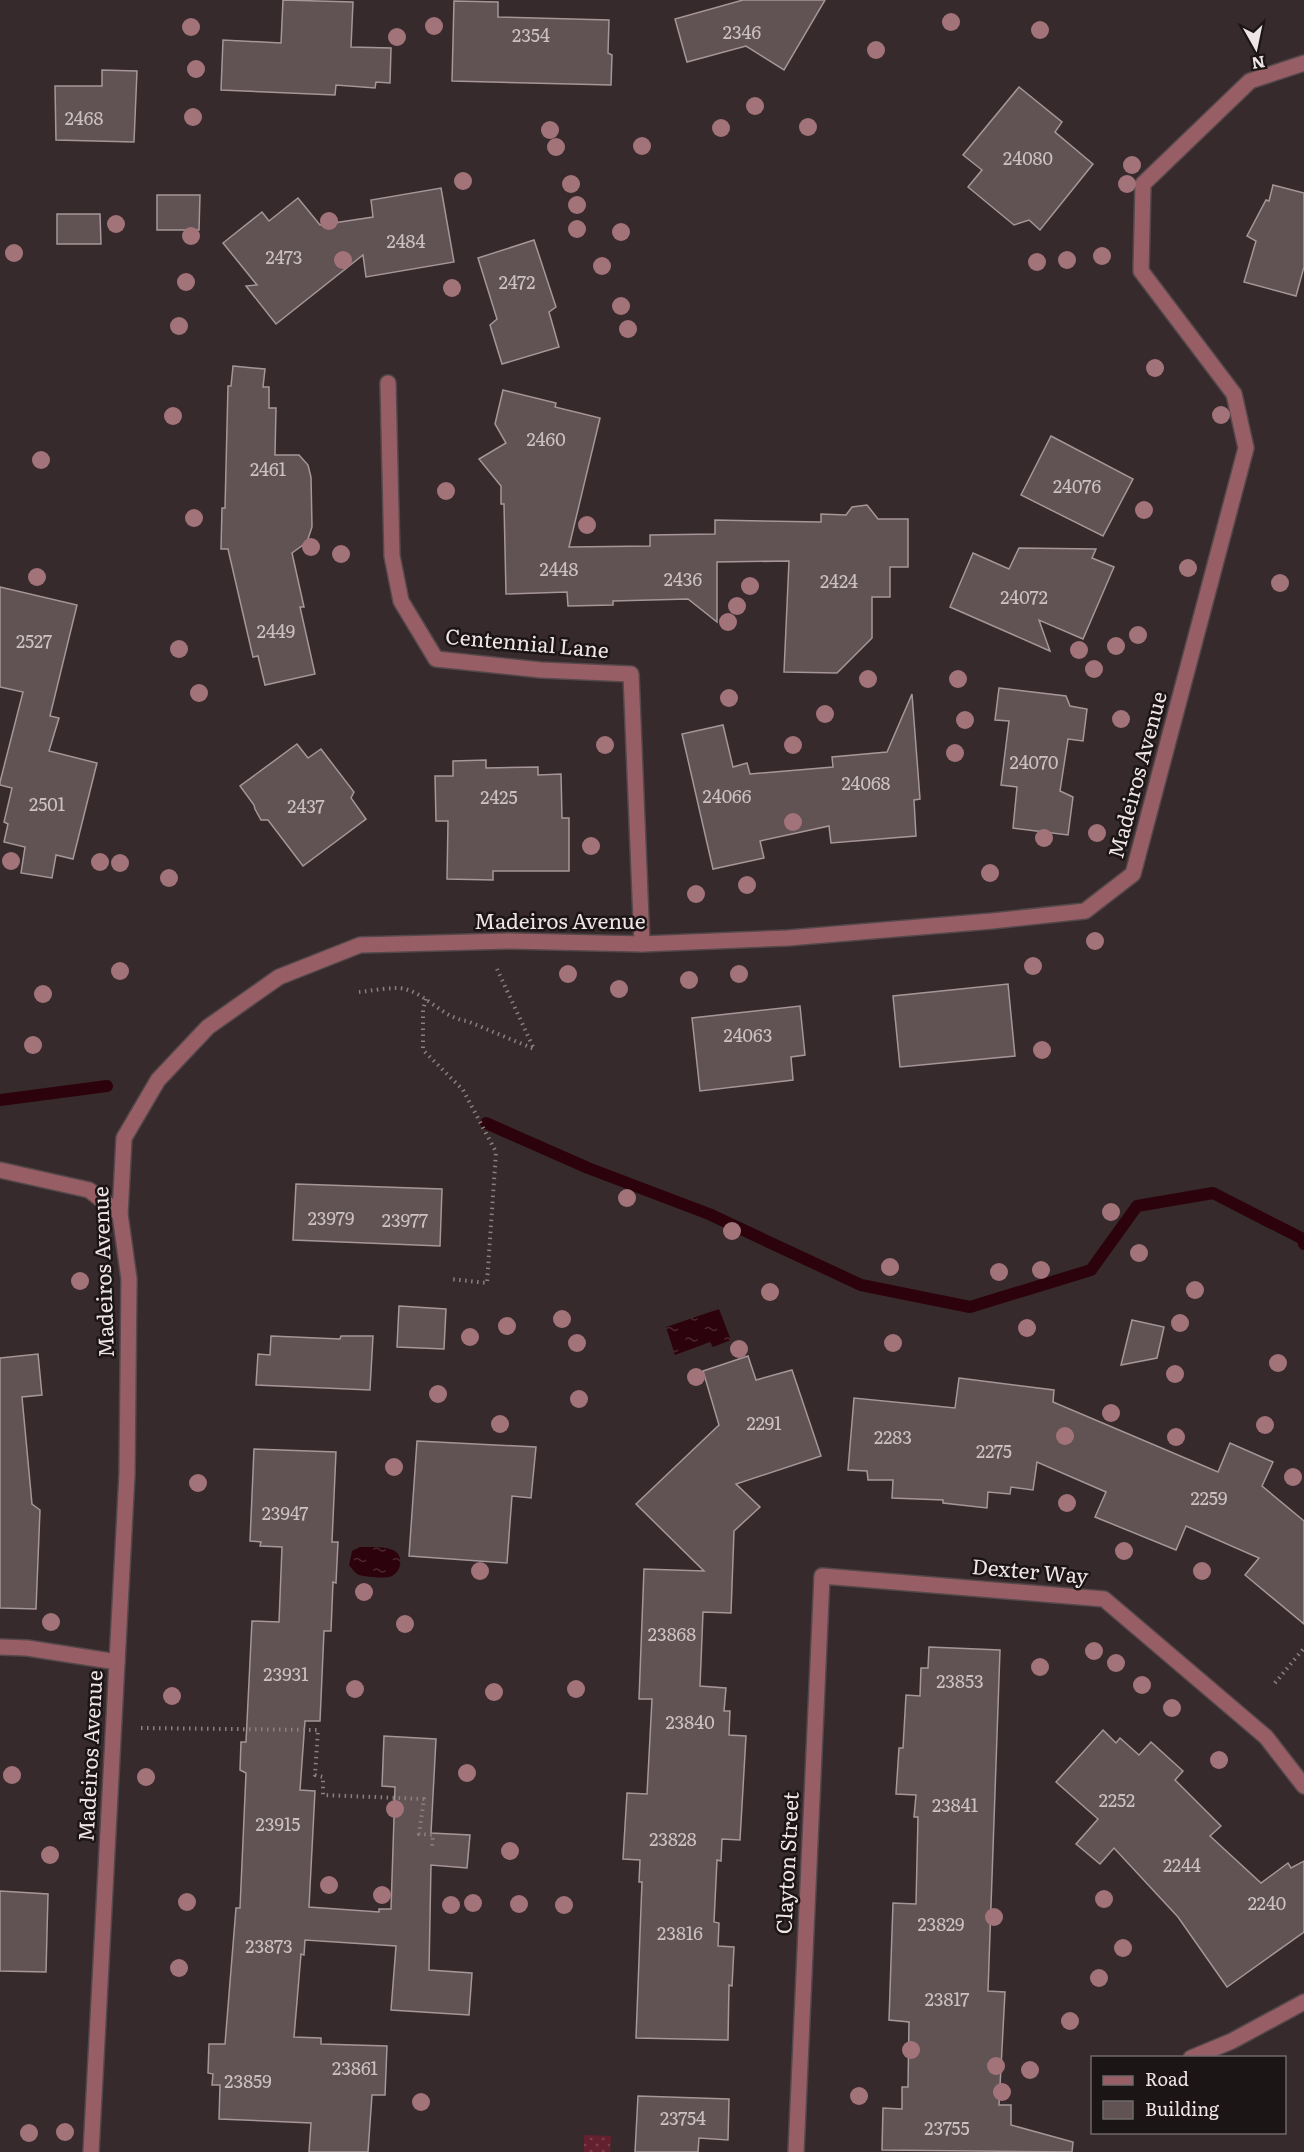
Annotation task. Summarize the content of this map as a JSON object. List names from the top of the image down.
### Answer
{
  "streets": {
    "street": [
      "Centennial Lane",
      "Madeiros Avenue",
      "Dexter Way",
      "Clayton Street"
    ]
  },
  "crossings": [
    ["Centennial Lane", "Madeiros Avenue"],
    ["Dexter Way", "Clayton Street"]
  ],
  "house_numbers": [
    "2346",
    "2354",
    "2468",
    "24080",
    "2484",
    "2473",
    "2472",
    "2460",
    "2461",
    "24076",
    "2448",
    "2436",
    "2424",
    "24072",
    "2449",
    "2527",
    "24070",
    "24068",
    "24066",
    "2425",
    "2501",
    "2437",
    "24063",
    "23979",
    "23977",
    "2291",
    "2283",
    "2275",
    "2259",
    "23947",
    "23868",
    "23931",
    "23853",
    "23840",
    "2252",
    "23841",
    "23915",
    "23828",
    "2244",
    "2240",
    "23829",
    "23816",
    "23873",
    "23817",
    "23861",
    "23859",
    "23754",
    "23755"
  ],
  "legend": ["Road", "Building"],
  "north": "bottom"
}
